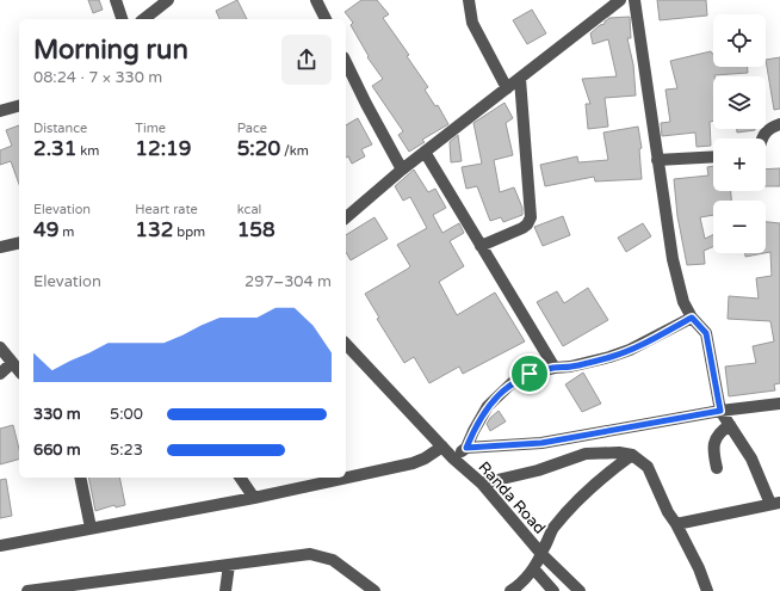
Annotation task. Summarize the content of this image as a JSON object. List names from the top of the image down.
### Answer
{
  "streets": {
    "street": ["Randa Road"]
  },
  "page": {
    "map_buttons": ["+", "−"],
    "heading": ["Morning run", "08:24 · 7 × 330 m"],
    "stats": [
      ["Distance", "2.31 km"],
      ["Time", "12:19"],
      ["Pace", "5:20 /km"],
      ["Elevation", "49 m"],
      ["Heart rate", "132 bpm"],
      ["kcal", "158"]
    ],
    "chart": ["Elevation", "297–304 m"],
    "list": [
      {
        "name": "330 m",
        "note": "5:00"
      },
      {
        "name": "660 m",
        "note": "5:23"
      }
    ]
  }
}
